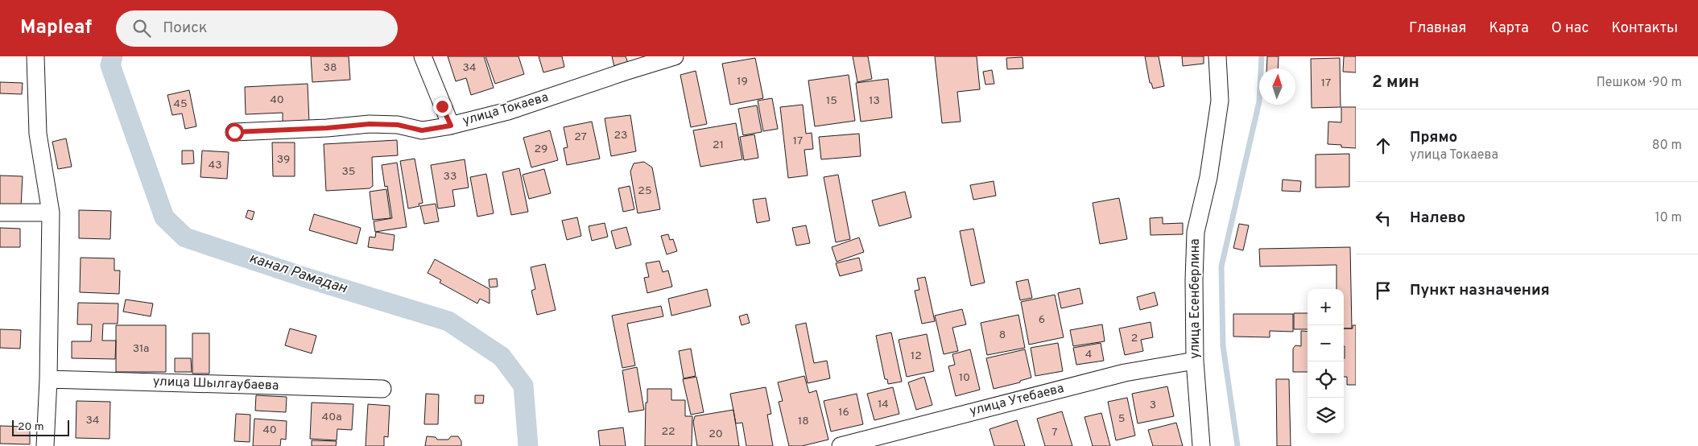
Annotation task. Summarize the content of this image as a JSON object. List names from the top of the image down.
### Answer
{
  "streets": {
    "street": [
      "улица Токаева",
      "улица Есенберлина",
      "улица Шылгаубаева",
      "улица Утебаева"
    ]
  },
  "crossings": [
    ["улица Есенберлина", "улица Утебаева"]
  ],
  "water": ["канал Рамадан"],
  "house_numbers": [
    "38",
    "34",
    "19",
    "17",
    "40",
    "15",
    "13",
    "45",
    "23",
    "27",
    "17",
    "21",
    "29",
    "39",
    "43",
    "35",
    "33",
    "25",
    "6",
    "8",
    "2",
    "31а",
    "4",
    "12",
    "10",
    "14",
    "3",
    "16",
    "40а",
    "5",
    "34",
    "18",
    "40",
    "22",
    "7",
    "20"
  ],
  "scale_bar": "20 m",
  "north": "top",
  "page": {
    "header": "Mapleaf",
    "search": "Поиск",
    "nav": [
      "Главная",
      "Карта",
      "О нас",
      "Контакты"
    ],
    "heading": ["2 мин", "Пешком · 90 m"],
    "list": [
      ["Прямо", "улица Токаева", "80 m"],
      ["Налево", "10 m"],
      "Пункт назначения"
    ],
    "map_buttons": ["+", "−"],
    "scale": "20 m"
  }
}
